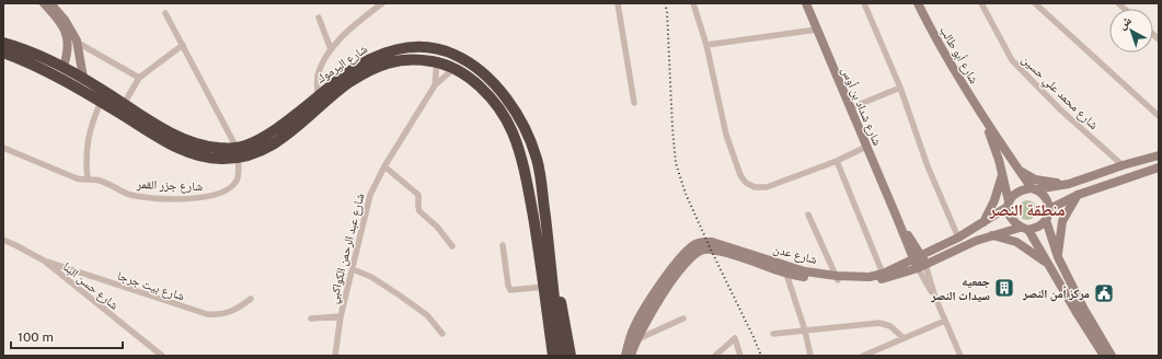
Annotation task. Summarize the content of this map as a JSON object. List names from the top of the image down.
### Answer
{
  "streets": {
    "highway": ["شارع اليرموك"],
    "street": [
      "شارع أبو طالب",
      "شارع محمد علي حسين",
      "شارع شداد بن أوس",
      "شارع جزر القمر",
      "شارع عبد الرحمن الكواكبي",
      "شارع عدن",
      "شارع حسن البنا",
      "شارع بيت جرجا"
    ]
  },
  "crossings": [
    ["شارع أبو طالب", "شارع عدن"],
    ["شارع اليرموك", "شارع جزر القمر"],
    ["شارع اليرموك", "شارع عبد الرحمن الكواكبي"],
    ["شارع شداد بن أوس", "شارع عدن"],
    ["شارع حسن البنا", "شارع بيت جرجا"]
  ],
  "districts": ["منطقة النصر"],
  "places": {
    "building": ["جمعيه سيدات النصر"],
    "public building": ["مركز أمن النصر"]
  },
  "scale_bar": "100 m",
  "north": "top left"
}
